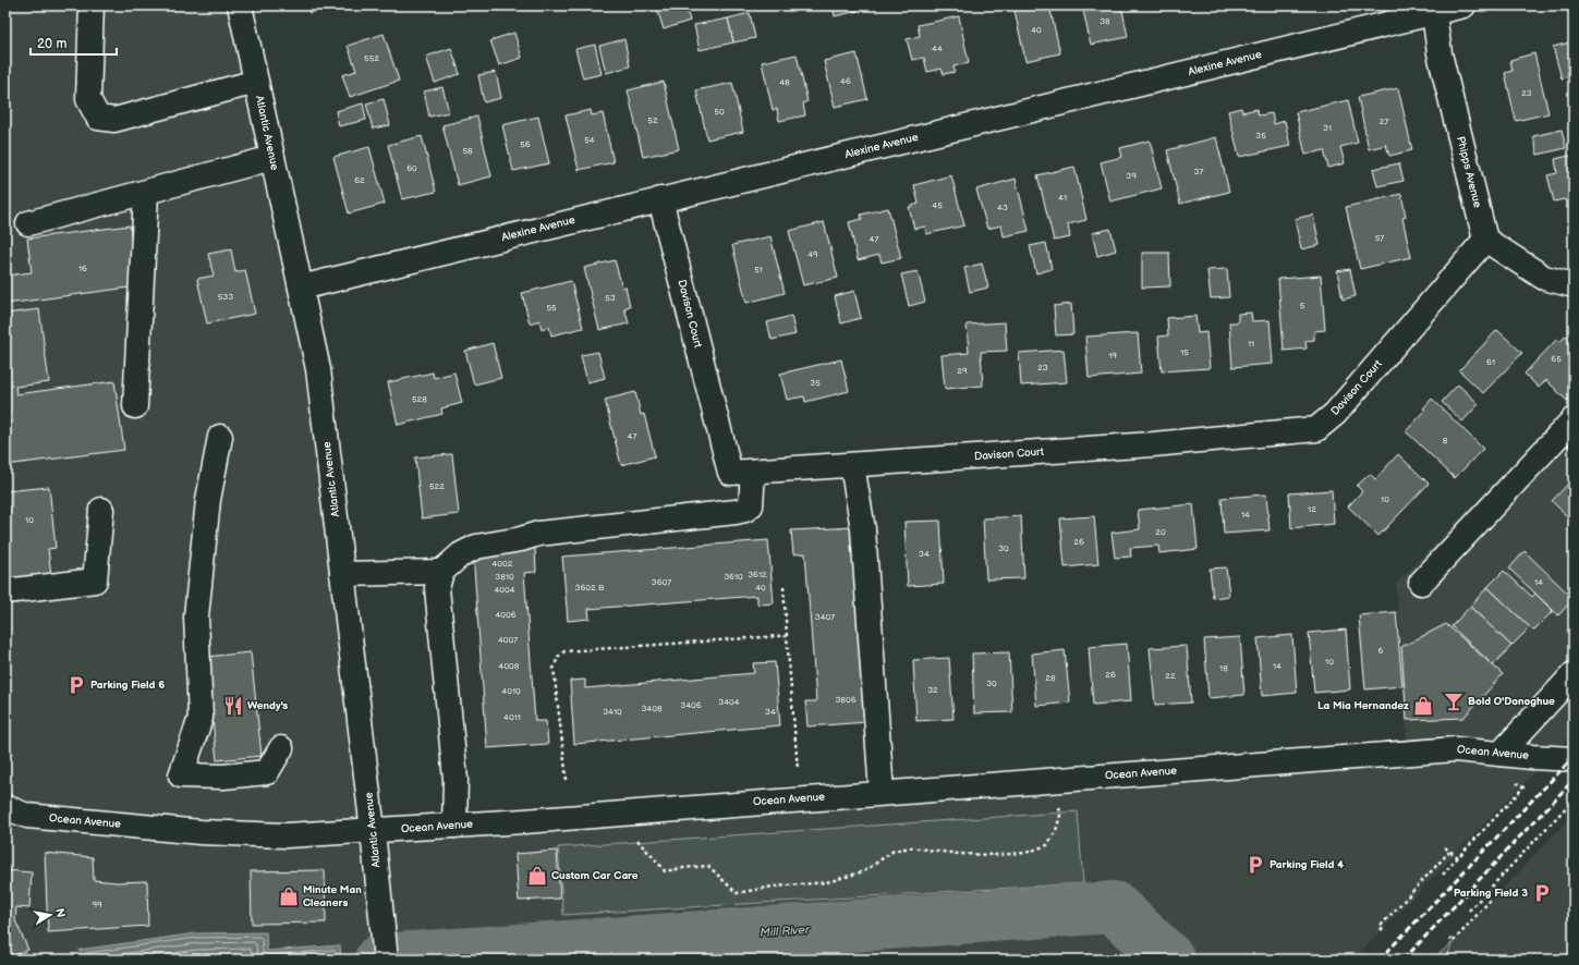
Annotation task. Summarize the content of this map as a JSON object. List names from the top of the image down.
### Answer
{
  "streets": {
    "street": [
      "Alexine Avenue",
      "Atlantic Avenue",
      "Phipps Avenue",
      "Davison Court",
      "Ocean Avenue"
    ]
  },
  "crossings": [
    ["Alexine Avenue", "Atlantic Avenue"],
    ["Alexine Avenue", "Phipps Avenue"],
    ["Alexine Avenue", "Davison Court"],
    ["Atlantic Avenue", "Ocean Avenue"],
    ["Phipps Avenue", "Davison Court"]
  ],
  "water": ["Mill River"],
  "places": {
    "parking": ["Parking Field 6", "Parking Field 4", "Parking Field 3"],
    "bar": ["Bold O'Donoghue"],
    "restaurant": ["Wendy's"],
    "shop": ["La Mia Hernandez", "Custom Car Care", "Minute Man Cleaners"]
  },
  "house_numbers": [
    "38",
    "40",
    "44",
    "552",
    "46",
    "48",
    "23",
    "50",
    "52",
    "27",
    "31",
    "35",
    "54",
    "56",
    "58",
    "60",
    "37",
    "39",
    "62",
    "41",
    "45",
    "43",
    "57",
    "47",
    "49",
    "16",
    "51",
    "533",
    "53",
    "5",
    "55",
    "11",
    "15",
    "19",
    "65",
    "61",
    "23",
    "29",
    "35",
    "528",
    "47",
    "8",
    "522",
    "10",
    "12",
    "14",
    "10",
    "20",
    "26",
    "30",
    "34",
    "4002",
    "3612",
    "3810",
    "3610",
    "3607",
    "14",
    "3602 B",
    "40",
    "4004",
    "4006",
    "3407",
    "4007",
    "6",
    "10",
    "4008",
    "14",
    "18",
    "26",
    "22",
    "28",
    "30",
    "32",
    "4010",
    "3806",
    "3404",
    "3406",
    "3408",
    "3410",
    "34",
    "4011",
    "99"
  ],
  "scale_bar": "20 m",
  "north": "right"
}
